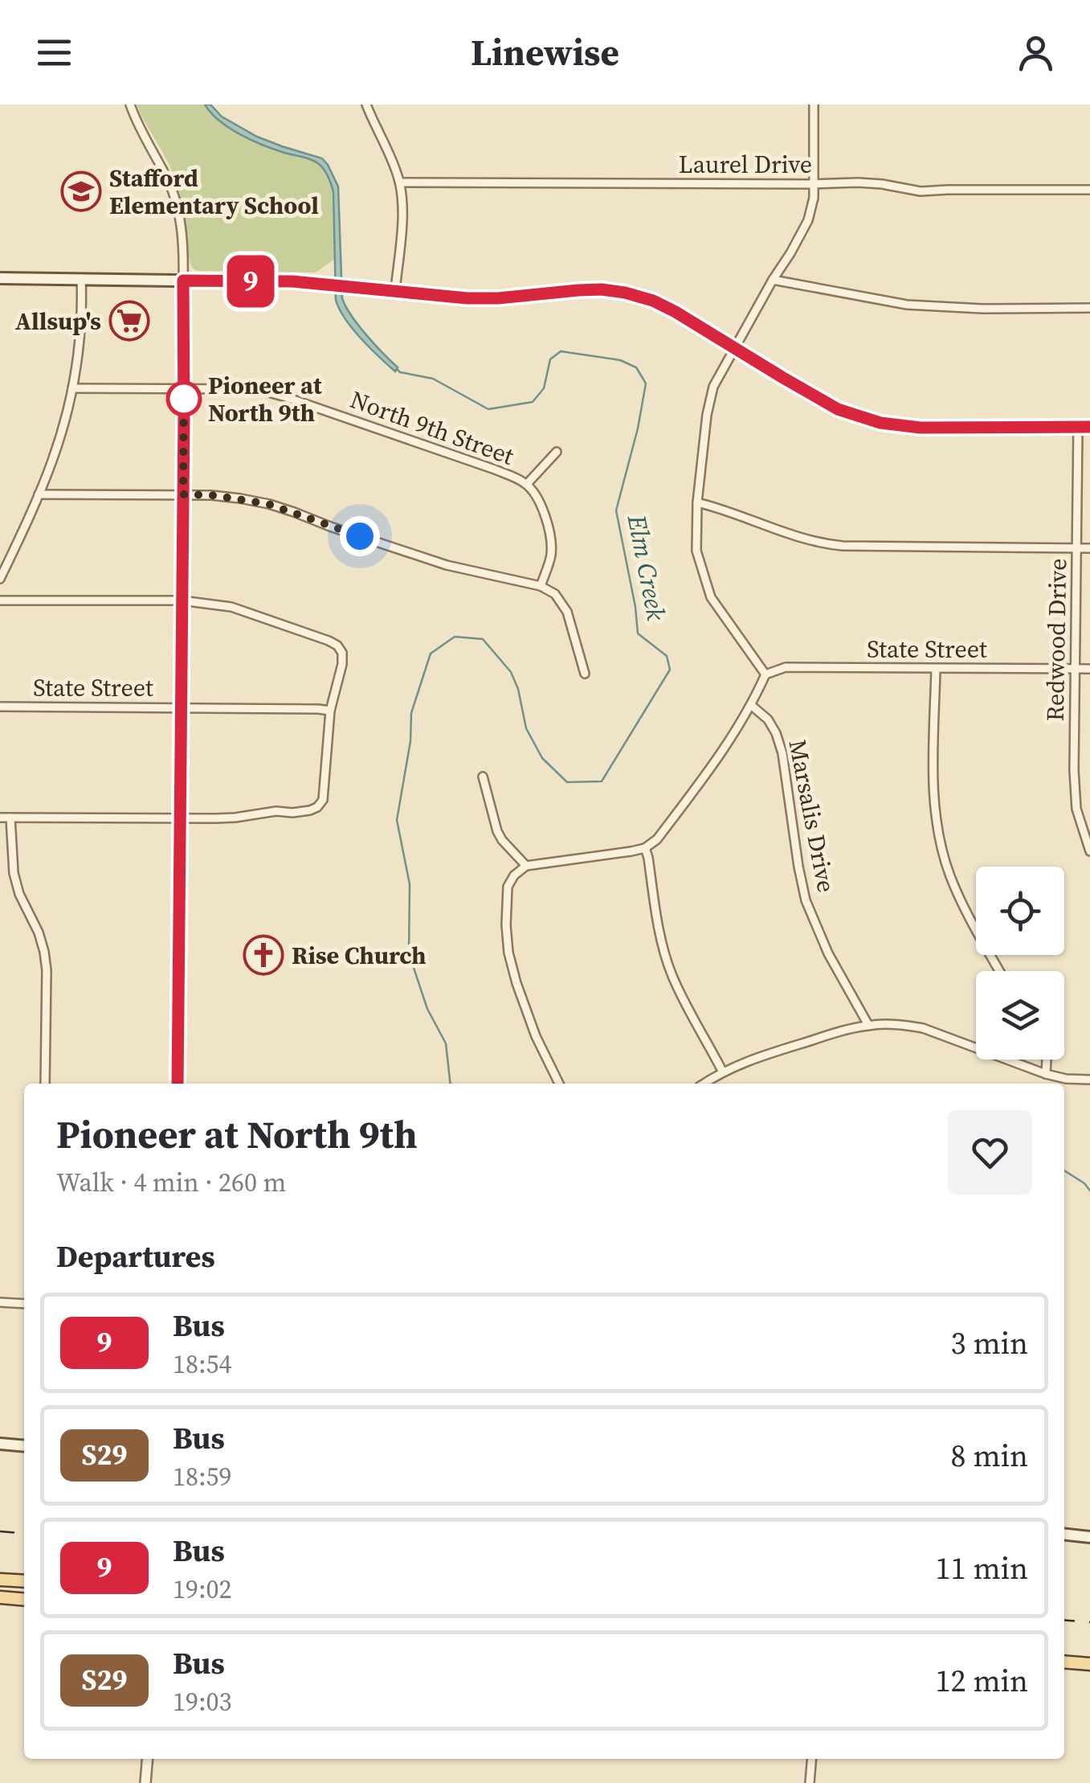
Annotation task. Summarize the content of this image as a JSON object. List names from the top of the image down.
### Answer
{
  "streets": {
    "street": [
      "Laurel Drive",
      "North 9th Street",
      "Redwood Drive",
      "State Street",
      "Marsalis Drive"
    ]
  },
  "crossings": [
    ["Redwood Drive", "State Street"]
  ],
  "water": ["Elm Creek"],
  "places": {
    "school or university": ["Stafford Elementary School"],
    "supermarket": ["Allsup's"],
    "other": ["Pioneer at North 9th"],
    "church": ["Rise Church"]
  },
  "lines": ["bus line 9"],
  "page": {
    "header": "Linewise",
    "on_map": "9",
    "heading": [
      ["Pioneer at North 9th", "Walk · 4 min · 260 m"],
      "Departures"
    ],
    "list": [
      {
        "mark": "9",
        "name": "Bus",
        "note": "18:54",
        "value": "3 min"
      },
      {
        "mark": "S29",
        "name": "Bus",
        "note": "18:59",
        "value": "8 min"
      },
      {
        "mark": "9",
        "name": "Bus",
        "note": "19:02",
        "value": "11 min"
      },
      {
        "mark": "S29",
        "name": "Bus",
        "note": "19:03",
        "value": "12 min"
      }
    ]
  }
}
